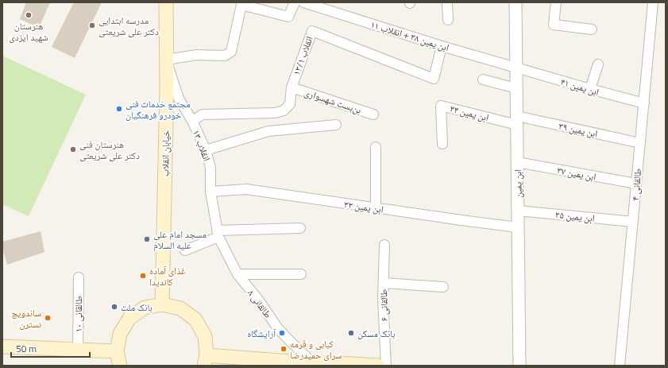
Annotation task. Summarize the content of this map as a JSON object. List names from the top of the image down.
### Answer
{
  "streets": {
    "main road": ["خیابان انقلاب"],
    "street": [
      "ابن یمین ۳۸ + انقلاب ۱۱",
      "انقلاب ۱۳/۱",
      "ابن یمین ۴۱",
      "بن‌بست شهسواری",
      "ابن یمین ۳۴",
      "ابن یمین ۳۹",
      "انقلاب ۱۳",
      "ابن یمین ۳۷",
      "ابن یمین",
      "طالقانی ۴",
      "ابن یمین ۳۲",
      "ابن یمین ۳۵",
      "طالقانی ۸",
      "طالقانی ۶",
      "طالقانی ۱۰"
    ]
  },
  "crossings": [
    ["ابن یمین ۳۸ + انقلاب ۱۱", "انقلاب ۱۳/۱"],
    ["ابن یمین ۳۸ + انقلاب ۱۱", "ابن یمین ۴۱"],
    ["ابن یمین ۳۸ + انقلاب ۱۱", "ابن یمین"],
    ["انقلاب ۱۳/۱", "بن‌بست شهسواری"],
    ["انقلاب ۱۳/۱", "انقلاب ۱۳"],
    ["ابن یمین ۴۱", "ابن یمین"],
    ["ابن یمین ۴۱", "طالقانی ۴"],
    ["ابن یمین ۳۴", "ابن یمین ۳۹"],
    ["ابن یمین ۳۴", "ابن یمین"],
    ["ابن یمین ۳۹", "ابن یمین"],
    ["ابن یمین ۳۹", "طالقانی ۴"],
    ["انقلاب ۱۳", "خیابان انقلاب"],
    ["انقلاب ۱۳", "ابن یمین ۳۲"],
    ["انقلاب ۱۳", "طالقانی ۸"],
    ["ابن یمین ۳۷", "ابن یمین"],
    ["ابن یمین ۳۷", "طالقانی ۴"],
    ["ابن یمین", "ابن یمین ۳۲"],
    ["ابن یمین", "ابن یمین ۳۵"],
    ["طالقانی ۴", "ابن یمین ۳۵"]
  ],
  "places": [
    "هنرستان شهید ایزدی",
    "مدرسه ابتدایی دکتر علی شریعتی",
    "مجتمع خدمات فنی خودرو فرهنگیان",
    "هنرستان فنی دکتر علی شریعتی",
    "مسجد امام علی علیه السلام",
    "غذای آماده کاندیدا",
    "بانک ملت",
    "ساندویچ نسترن",
    "آرایشگاه",
    "بانک مسکن",
    "کبابی و قرمه سرای حمیدرضا"
  ],
  "scale_bar": "50 m"
}
